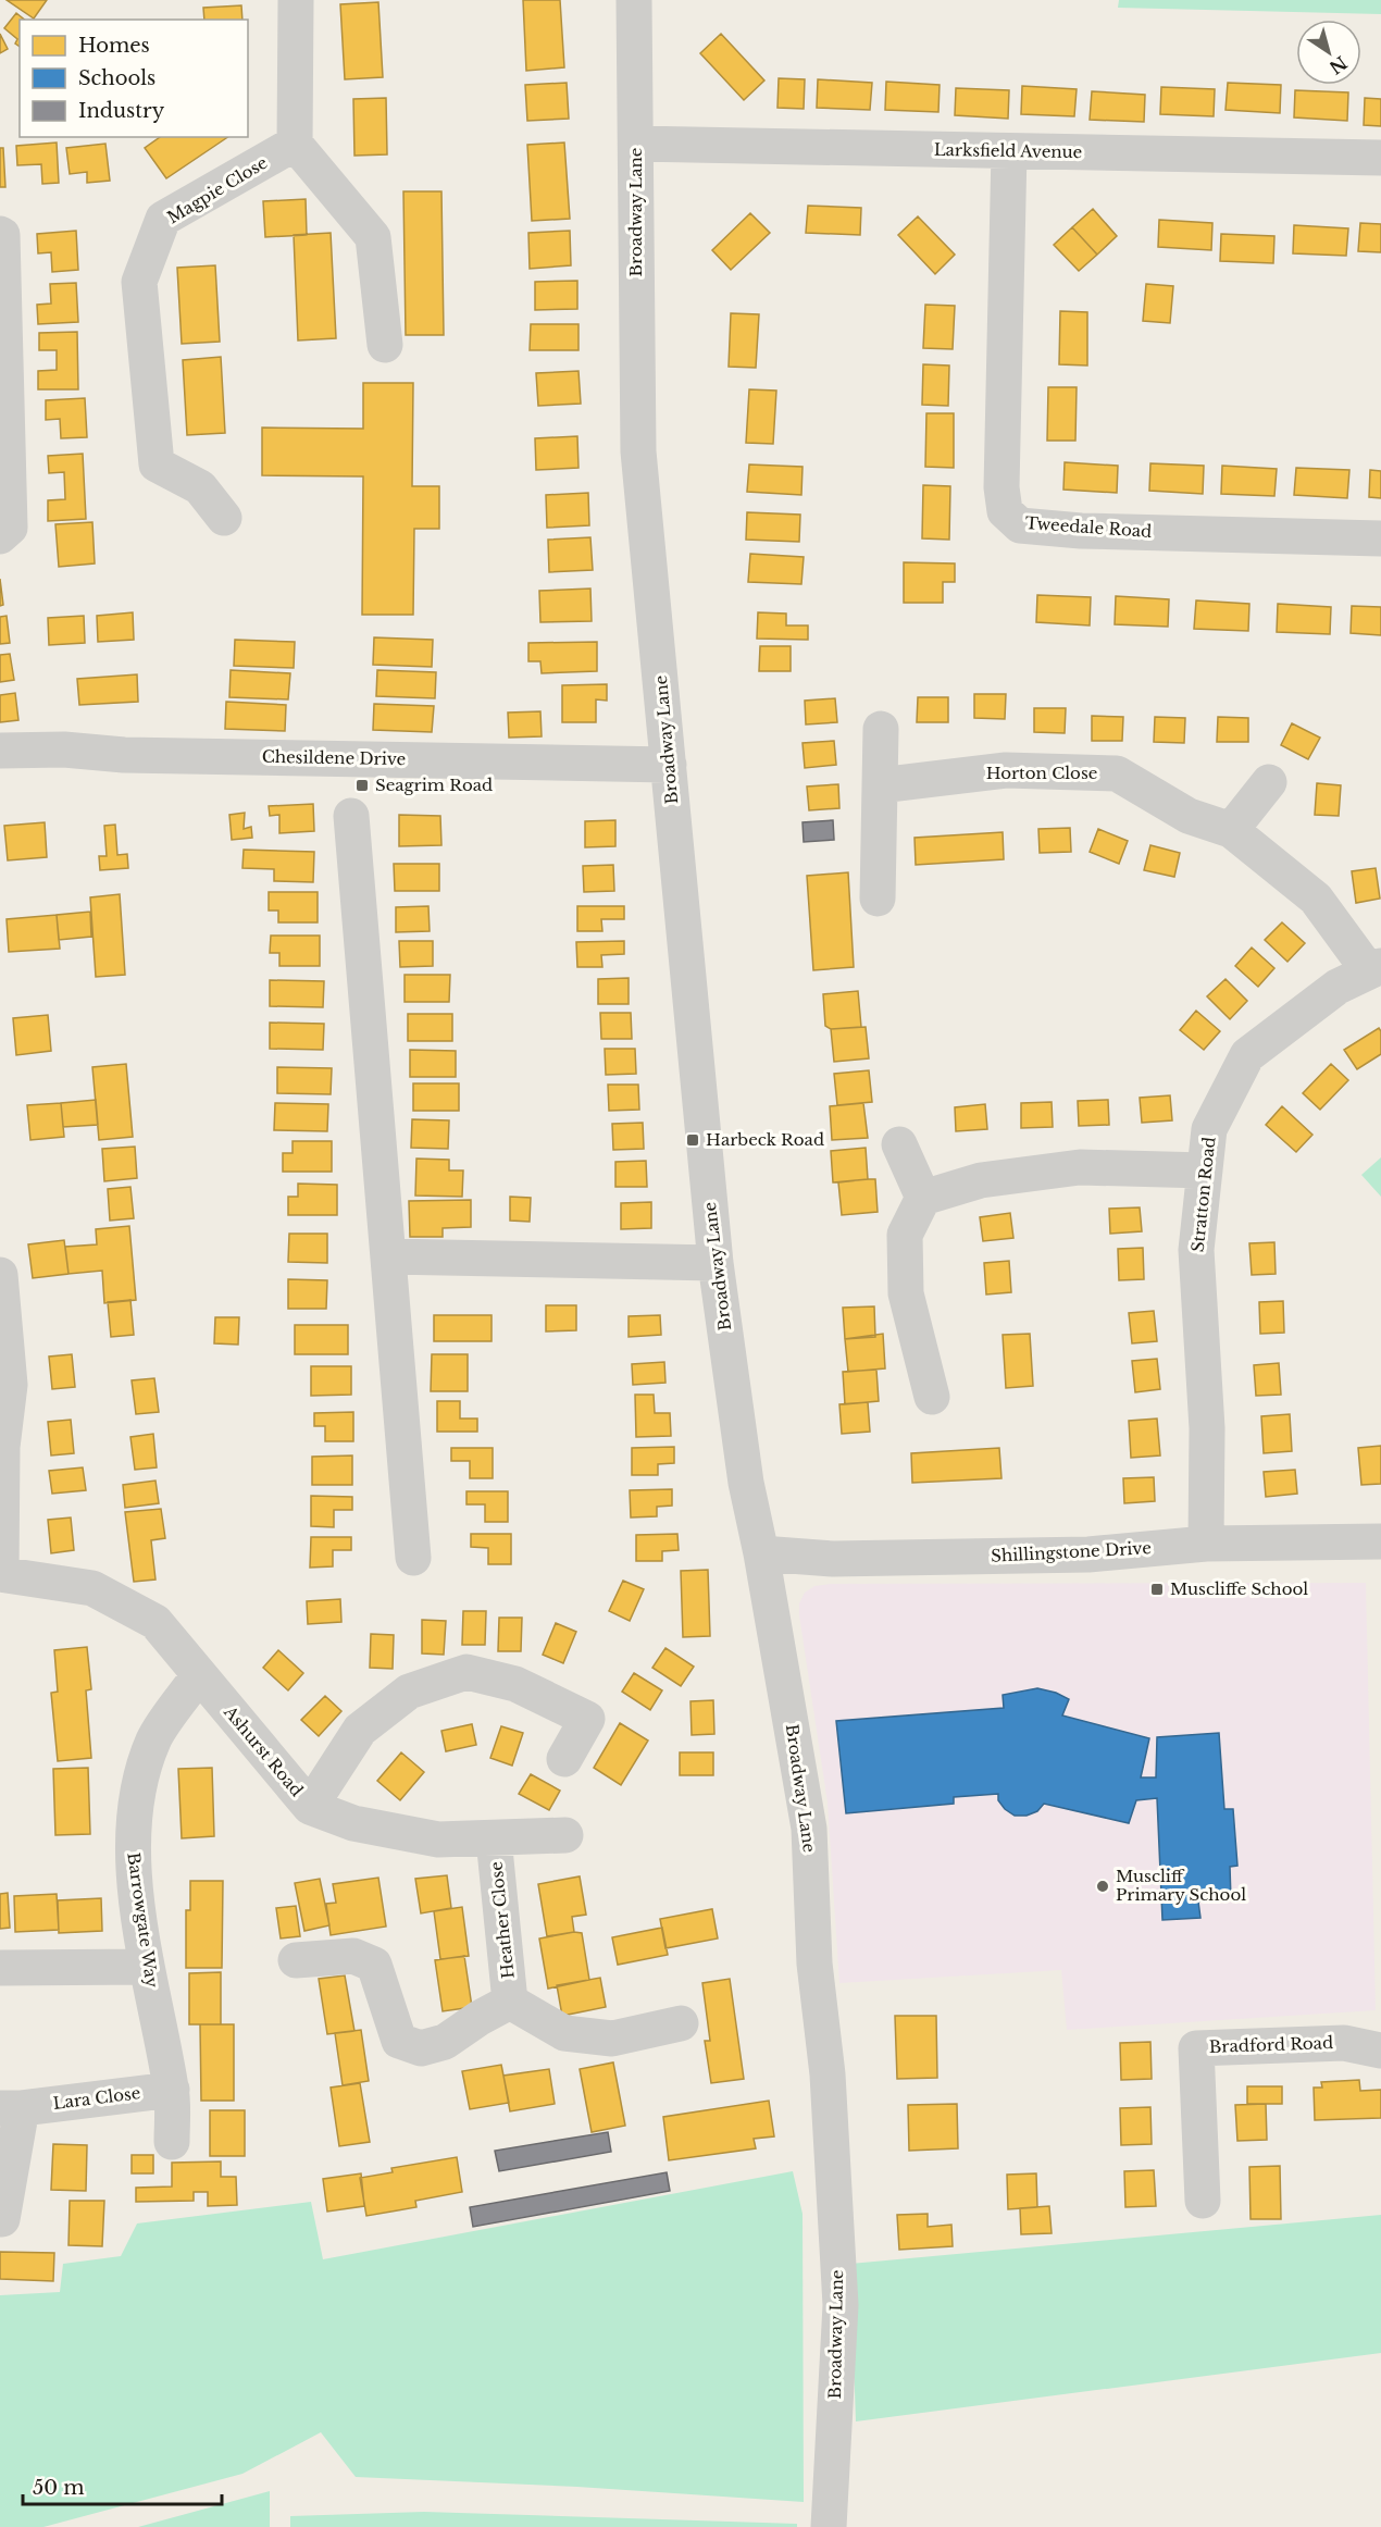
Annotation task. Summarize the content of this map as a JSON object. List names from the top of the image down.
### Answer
{
  "streets": {
    "street": [
      "Larksfield Avenue",
      "Magpie Close",
      "Broadway Lane",
      "Tweedale Road",
      "Chesildene Drive",
      "Horton Close",
      "Stratton Road",
      "Shillingstone Drive",
      "Ashurst Road",
      "Barrowgate Way",
      "Heather Close",
      "Bradford Road",
      "Lara Close"
    ]
  },
  "crossings": [
    ["Larksfield Avenue", "Broadway Lane"],
    ["Larksfield Avenue", "Tweedale Road"],
    ["Broadway Lane", "Chesildene Drive"],
    ["Broadway Lane", "Shillingstone Drive"],
    ["Horton Close", "Stratton Road"],
    ["Stratton Road", "Shillingstone Drive"],
    ["Ashurst Road", "Barrowgate Way"],
    ["Ashurst Road", "Heather Close"],
    ["Barrowgate Way", "Lara Close"]
  ],
  "places": {
    "transit": ["Seagrim Road", "Harbeck Road", "Muscliffe School"],
    "other": ["Muscliff Primary School"]
  },
  "legend": ["Homes", "Schools", "Industry"],
  "scale_bar": "50 m",
  "north": "bottom right"
}
